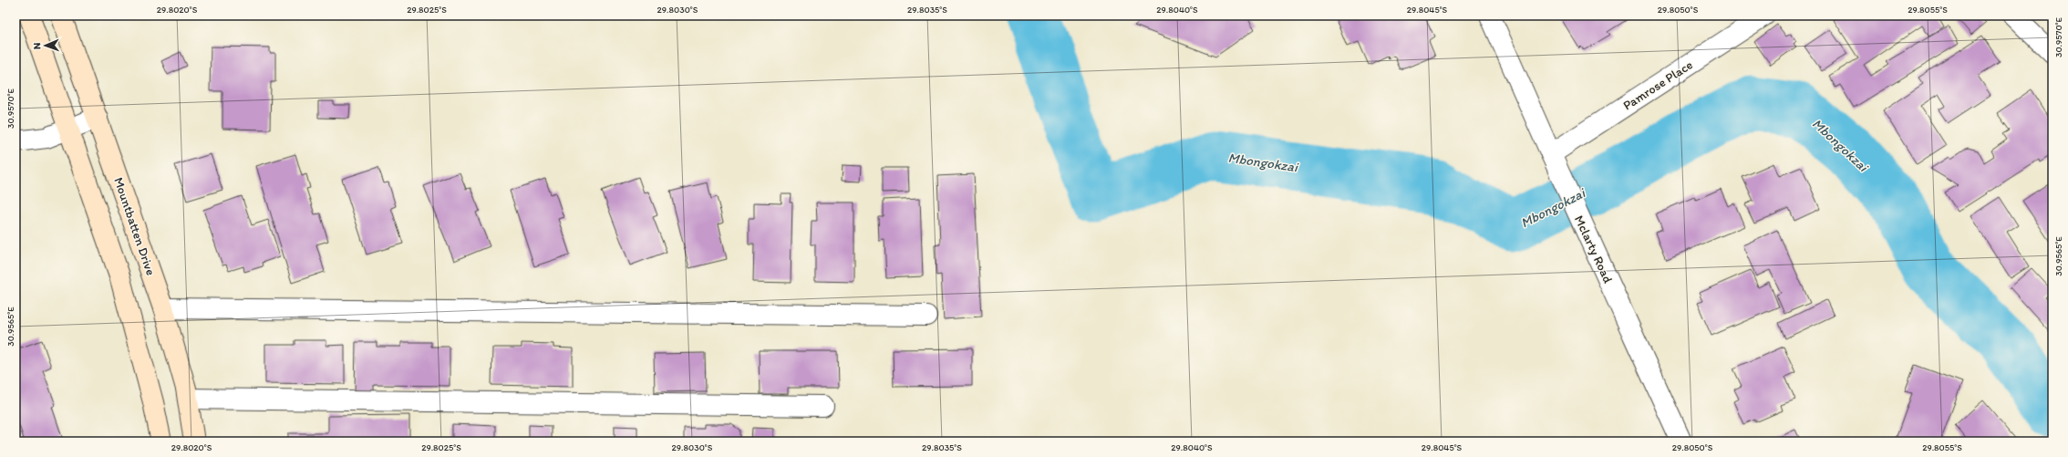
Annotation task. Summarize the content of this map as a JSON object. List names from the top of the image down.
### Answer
{
  "streets": {
    "main road": ["Mountbatten Drive"],
    "street": ["Pamrose Place", "Mclarty Road"]
  },
  "crossings": [
    ["Pamrose Place", "Mclarty Road"]
  ],
  "water": ["Mbongokzai"],
  "north": "left",
  "coordinates": [
    "29.8020°S",
    "29.8025°S",
    "29.8030°S",
    "29.8035°S",
    "29.8040°S",
    "29.8045°S",
    "29.8050°S",
    "29.8055°S",
    "30.9570°E",
    "30.9565°E"
  ]
}
